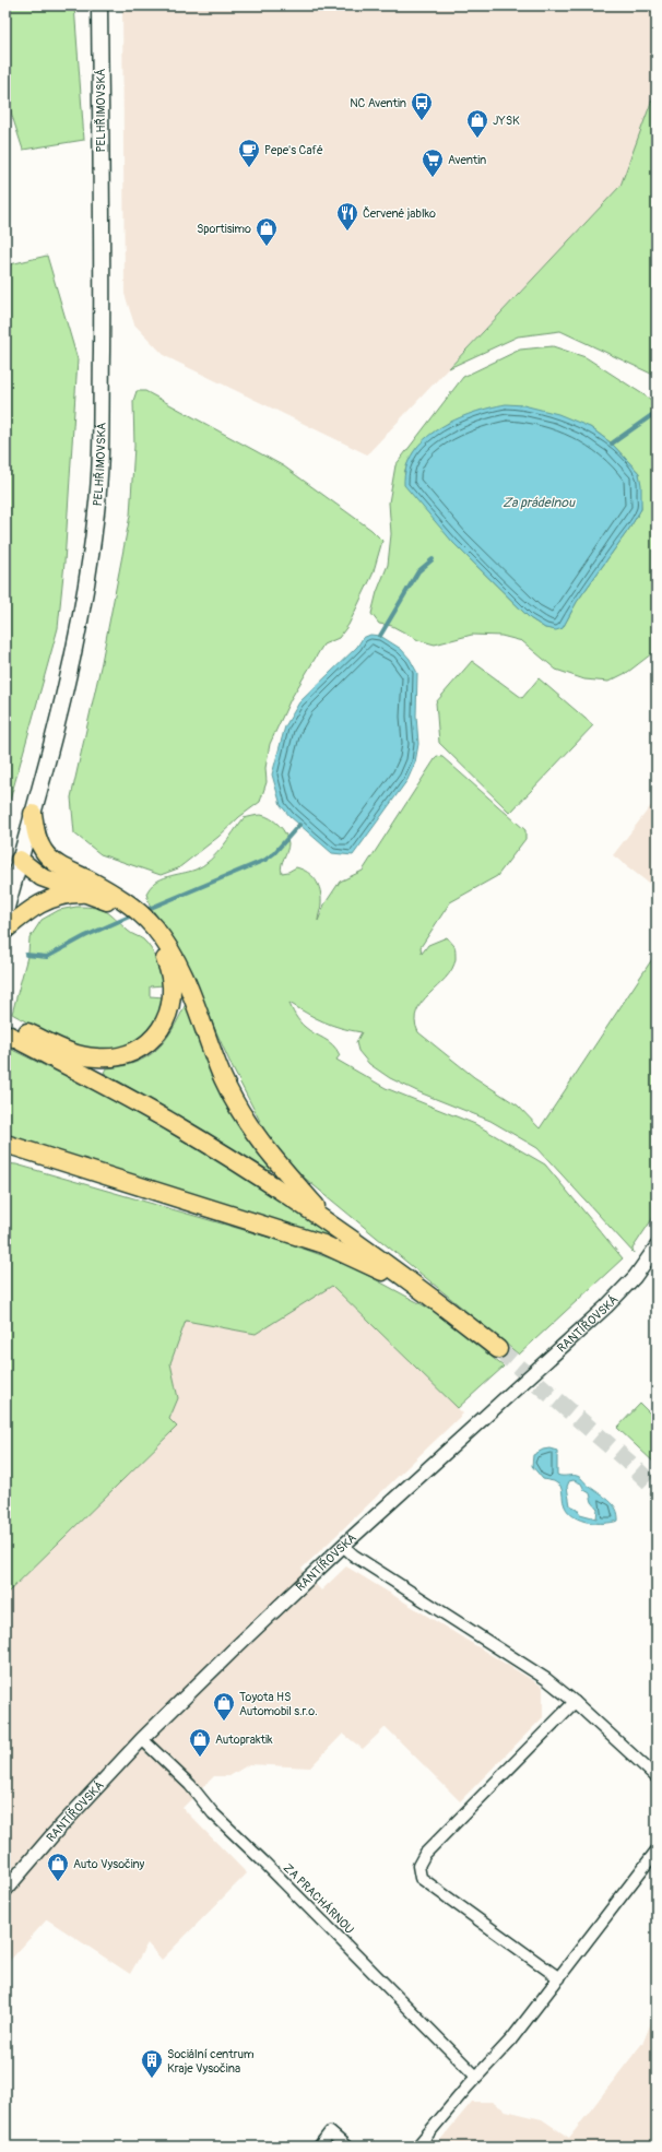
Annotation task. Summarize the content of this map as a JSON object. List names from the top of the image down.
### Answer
{
  "streets": {
    "main road": ["PELHŘIMOVSKÁ"],
    "street": ["RANTÍŘOVSKÁ", "ZA PRACHÁRNOU"]
  },
  "crossings": [
    ["RANTÍŘOVSKÁ", "ZA PRACHÁRNOU"]
  ],
  "water": ["Za prádelnou"],
  "places": {
    "bus stop": ["NC Aventin"],
    "shop": [
      "JYSK",
      "Sportisimo",
      "Toyota HS Automobil s.r.o.",
      "Autopraktik",
      "Auto Vysočiny"
    ],
    "cafe": ["Pepe's Café"],
    "supermarket": ["Aventin"],
    "restaurant": ["Červené jablko"],
    "building": ["Sociální centrum Kraje Vysočina"]
  }
}
